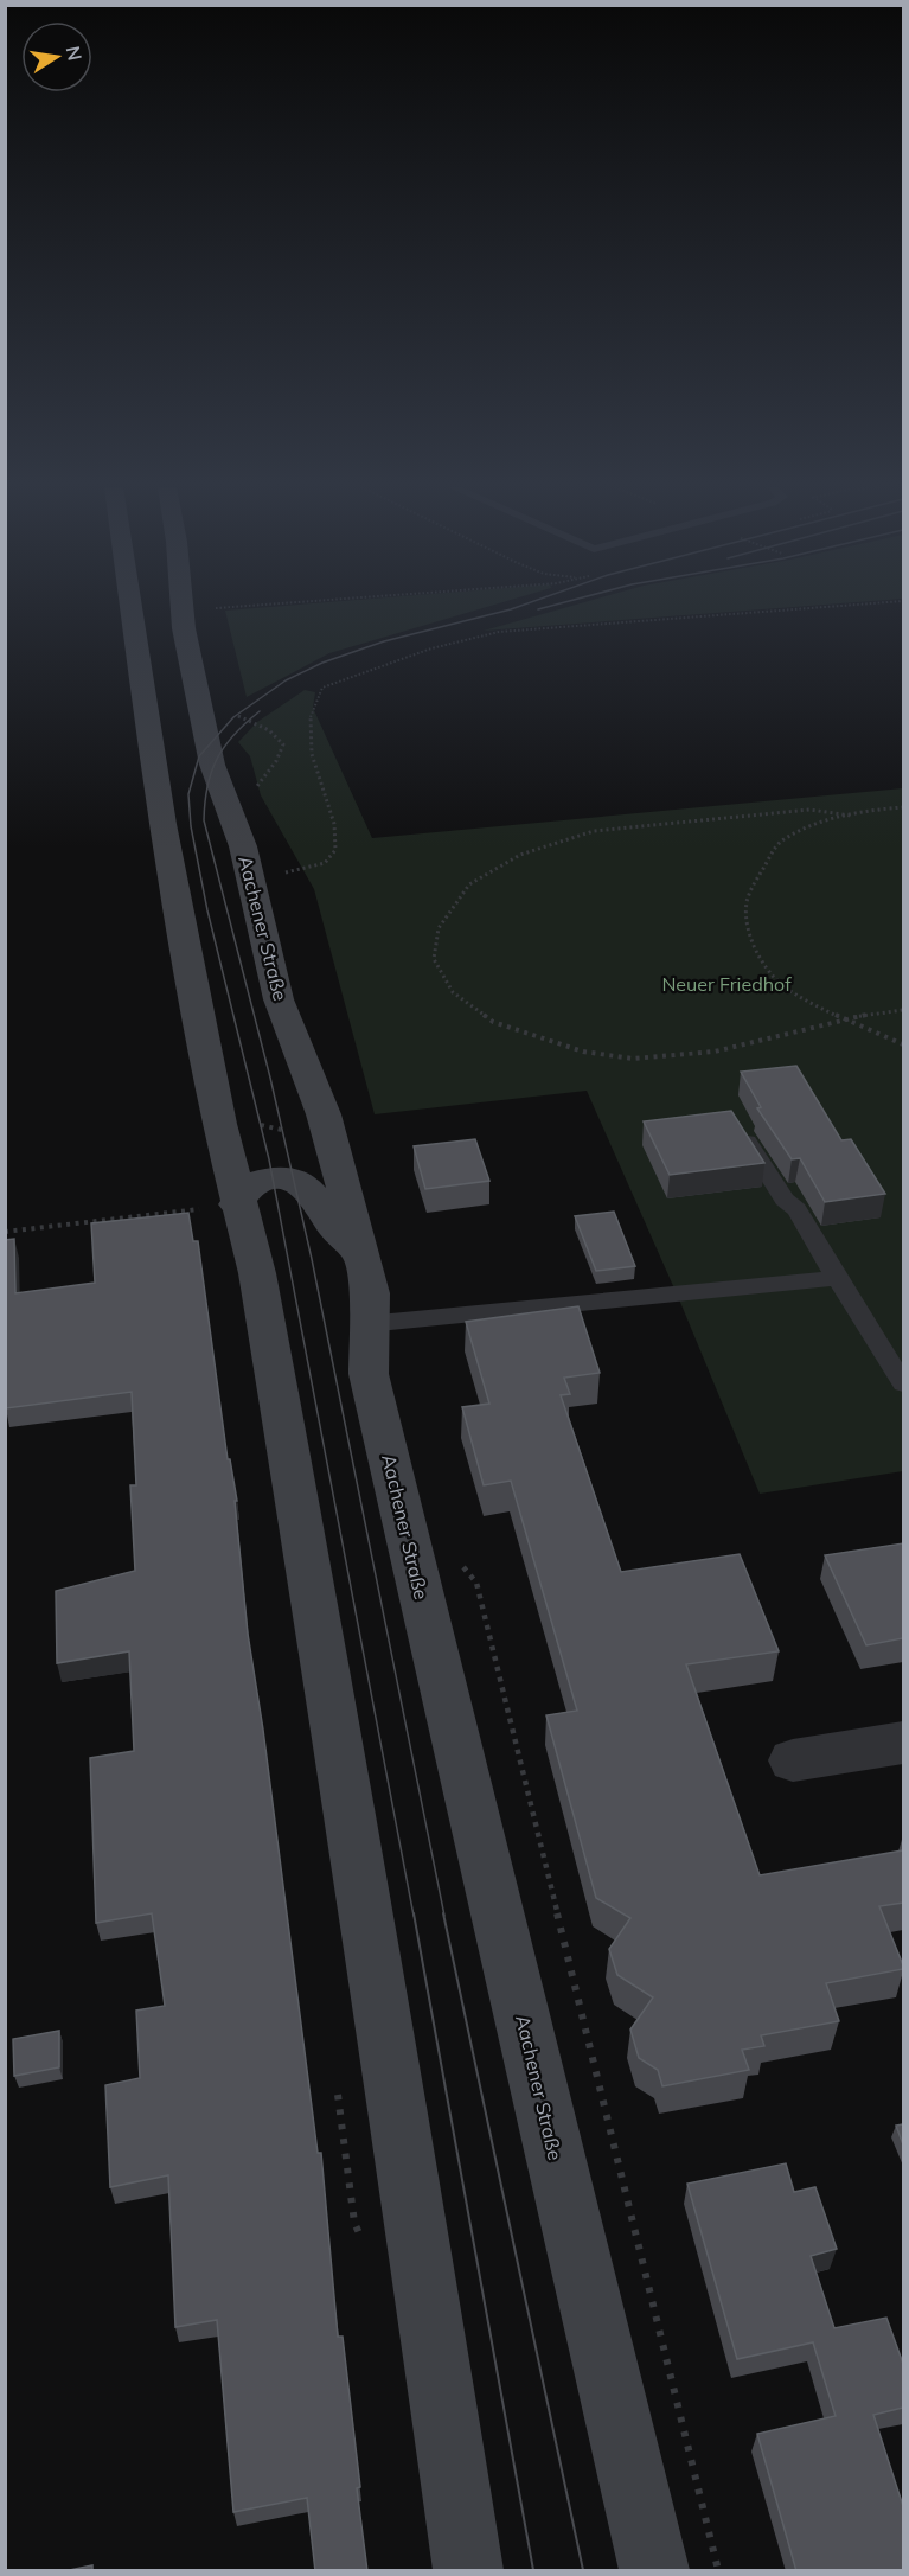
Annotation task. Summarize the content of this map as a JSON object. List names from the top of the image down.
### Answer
{
  "streets": {
    "main road": ["Aachener Straße"]
  },
  "parks": ["Neuer Friedhof"],
  "north": "right"
}
